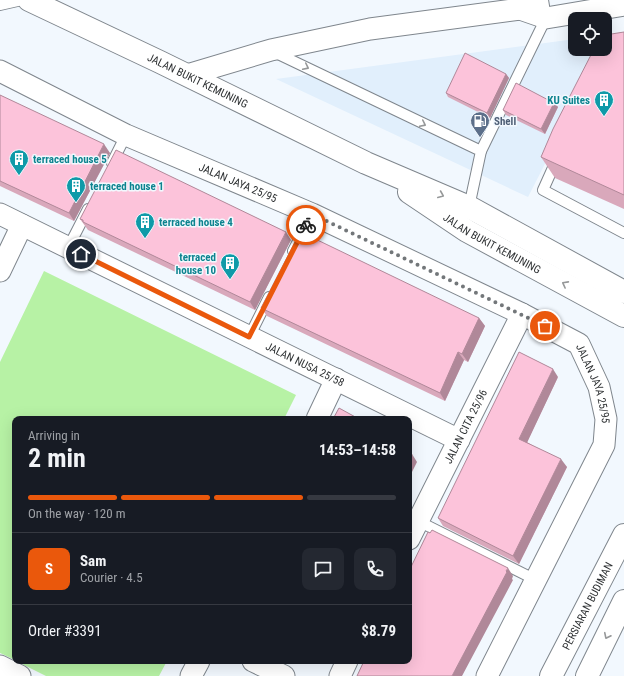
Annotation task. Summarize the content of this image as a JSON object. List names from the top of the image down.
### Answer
{
  "streets": {
    "main road": ["JALAN BUKIT KEMUNING", "PERSIARAN BUDIMAN"],
    "street": ["JALAN JAYA 25/95", "JALAN NUSA 25/58", "JALAN CITA 25/96"]
  },
  "crossings": [
    ["JALAN JAYA 25/95", "JALAN CITA 25/96"],
    ["JALAN NUSA 25/58", "JALAN CITA 25/96"]
  ],
  "places": {
    "building": [
      "KU Suites",
      "terraced house 5",
      "terraced house 1",
      "terraced house 4",
      "terraced house 10"
    ],
    "fuel station": ["Shell"]
  },
  "page": {
    "heading": ["2 min", "Arriving in", "14:53–14:58"],
    "panel": [
      "Sam",
      "Courier · 4.5",
      "Order #3391",
      "$8.79"
    ],
    "bar": "On the way · 120 m",
    "round": "S"
  }
}
